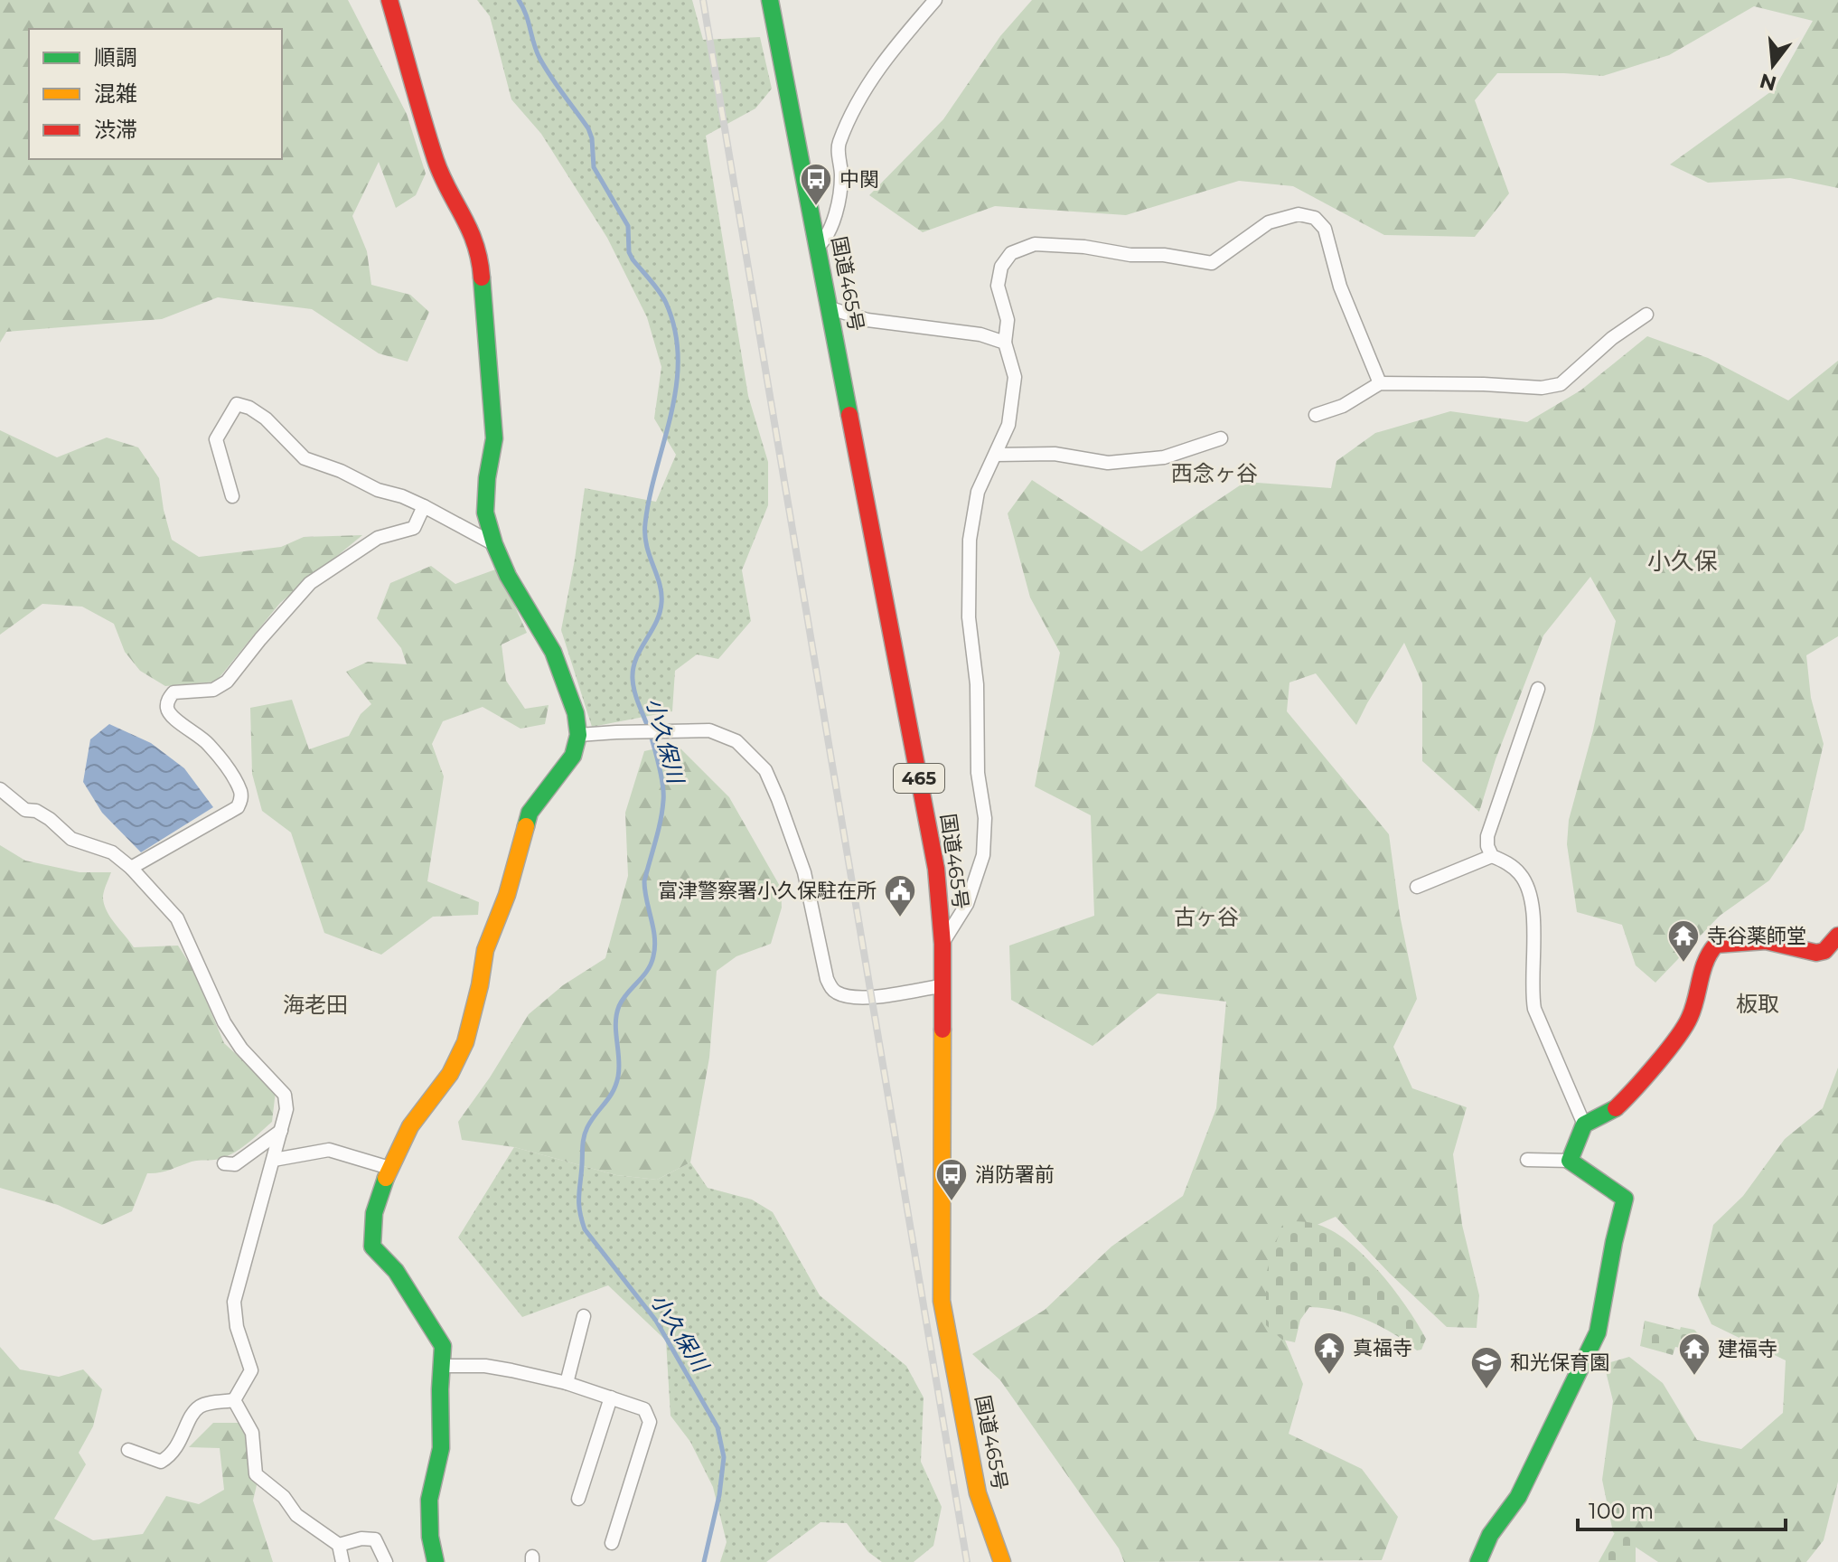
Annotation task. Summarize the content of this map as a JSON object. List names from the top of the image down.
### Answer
{
  "streets": {
    "main road": ["国道465号", "465"]
  },
  "districts": [
    "西念ヶ谷",
    "小久保",
    "古ヶ谷",
    "板取",
    "海老田"
  ],
  "water": ["小久保川"],
  "places": {
    "bus stop": ["中関", "消防署前"],
    "public building": ["富津警察署小久保駐在所"],
    "temple": ["寺谷薬師堂", "真福寺", "建福寺"],
    "school or university": ["和光保育園"]
  },
  "legend": ["順調", "混雑", "渋滞"],
  "scale_bar": "100 m",
  "north": "bottom"
}
